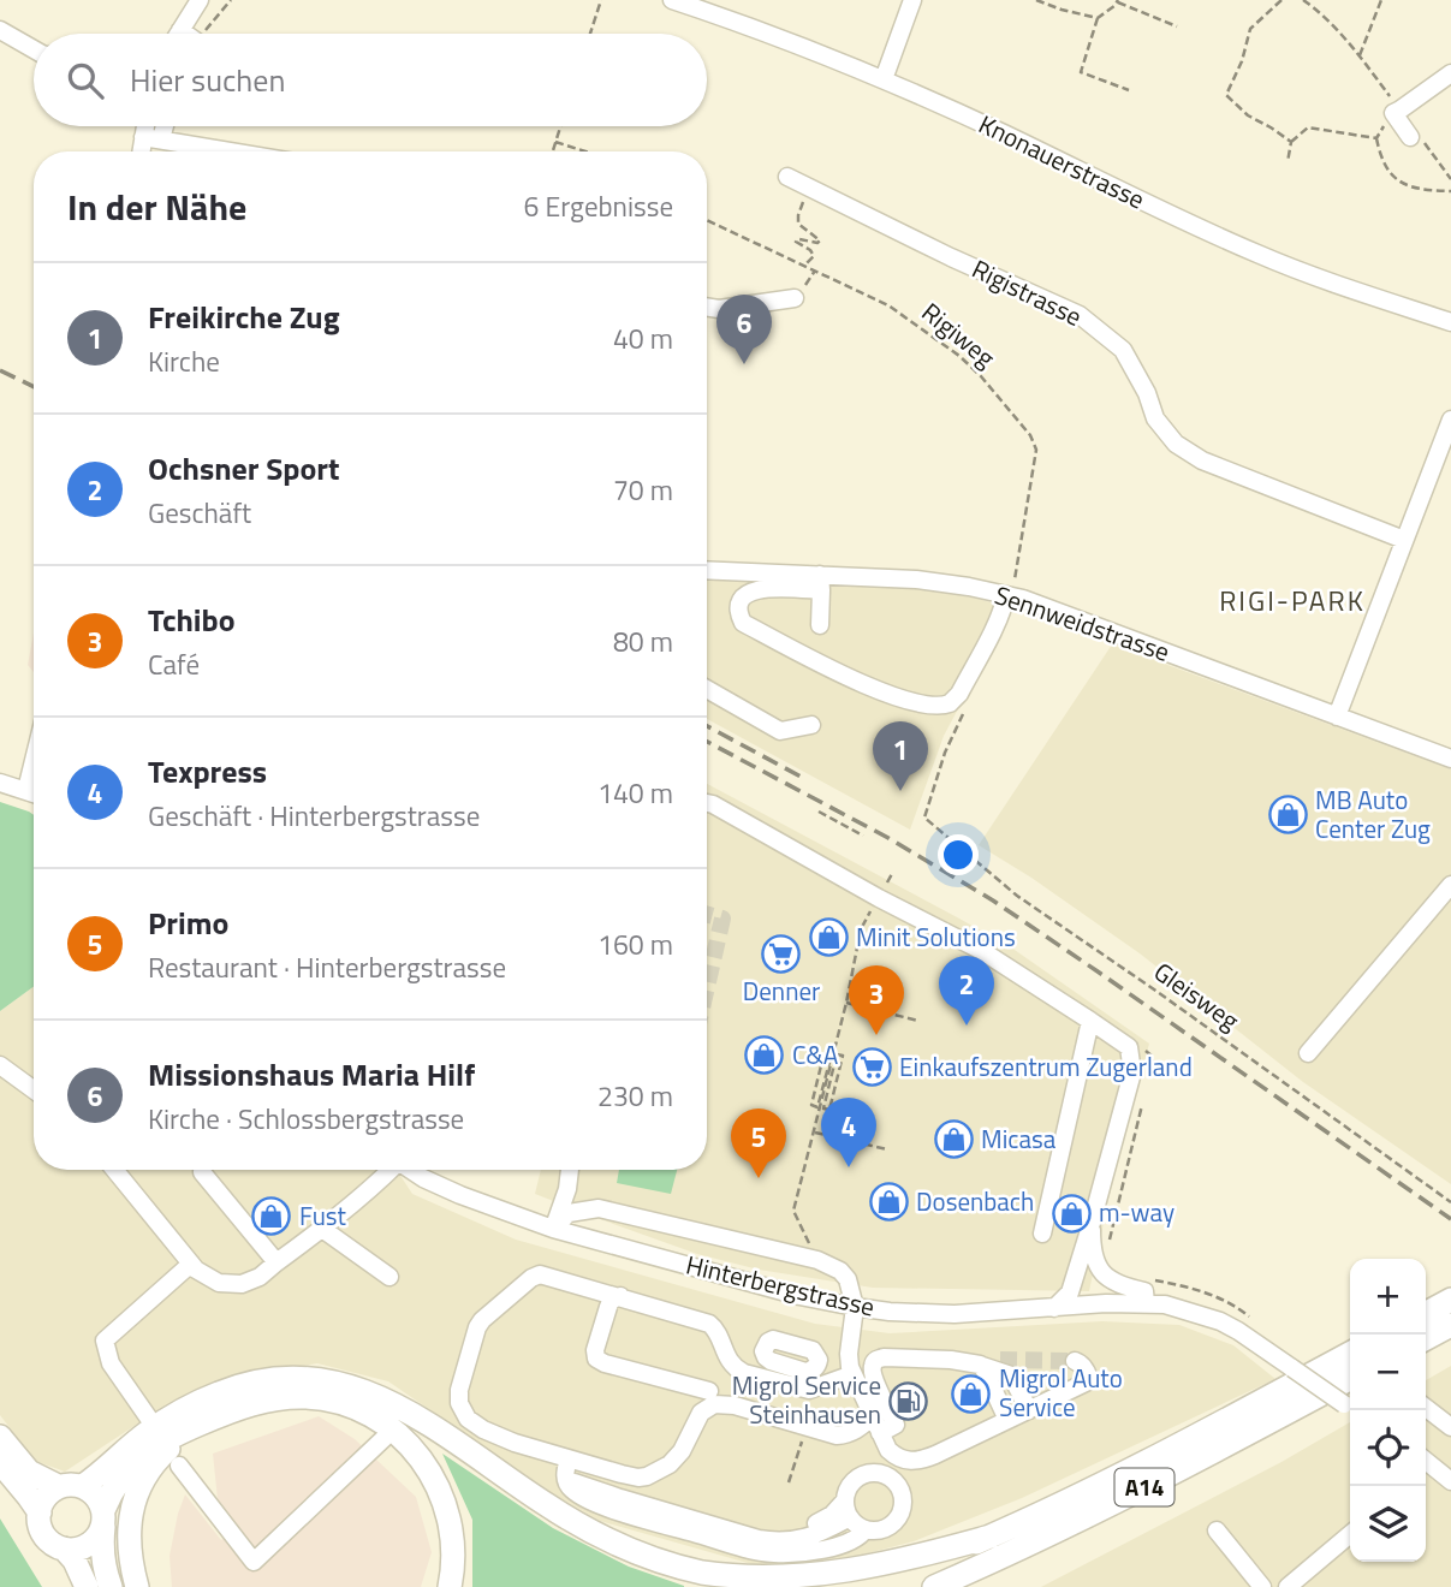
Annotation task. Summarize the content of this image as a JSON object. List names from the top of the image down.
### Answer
{
  "streets": {
    "highway": ["A14"],
    "street": [
      "Knonauerstrasse",
      "Rigistrasse",
      "Sennweidstrasse",
      "Hinterbergstrasse"
    ],
    "path": ["Rigiweg", "Gleisweg"]
  },
  "crossings": [
    ["Rigiweg", "Sennweidstrasse"]
  ],
  "districts": ["RIGI-PARK"],
  "places": {
    "shop": [
      "MB Auto Center Zug",
      "Minit Solutions",
      "C&A",
      "Micasa",
      "Dosenbach",
      "m-way",
      "Fust",
      "Migrol Auto Service"
    ],
    "supermarket": ["Denner", "Einkaufszentrum Zugerland"],
    "fuel station": ["Migrol Service Steinhausen"]
  },
  "page": {
    "search": "Hier suchen",
    "heading": ["In der Nähe", "6 Ergebnisse"],
    "list": [
      {
        "mark": "1",
        "name": "Freikirche Zug",
        "note": "Kirche",
        "value": "40 m"
      },
      {
        "mark": "2",
        "name": "Ochsner Sport",
        "note": "Geschäft",
        "value": "70 m"
      },
      {
        "mark": "3",
        "name": "Tchibo",
        "note": "Café",
        "value": "80 m"
      },
      {
        "mark": "4",
        "name": "Texpress",
        "note": "Geschäft · Hinterbergstrasse",
        "value": "140 m"
      },
      {
        "mark": "5",
        "name": "Primo",
        "note": "Restaurant · Hinterbergstrasse",
        "value": "160 m"
      },
      {
        "mark": "6",
        "name": "Missionshaus Maria Hilf",
        "note": "Kirche · Schlossbergstrasse",
        "value": "230 m"
      }
    ],
    "pins": [
      "6",
      "1",
      "2",
      "3",
      "4",
      "5"
    ],
    "map_buttons": ["+", "−"]
  }
}
